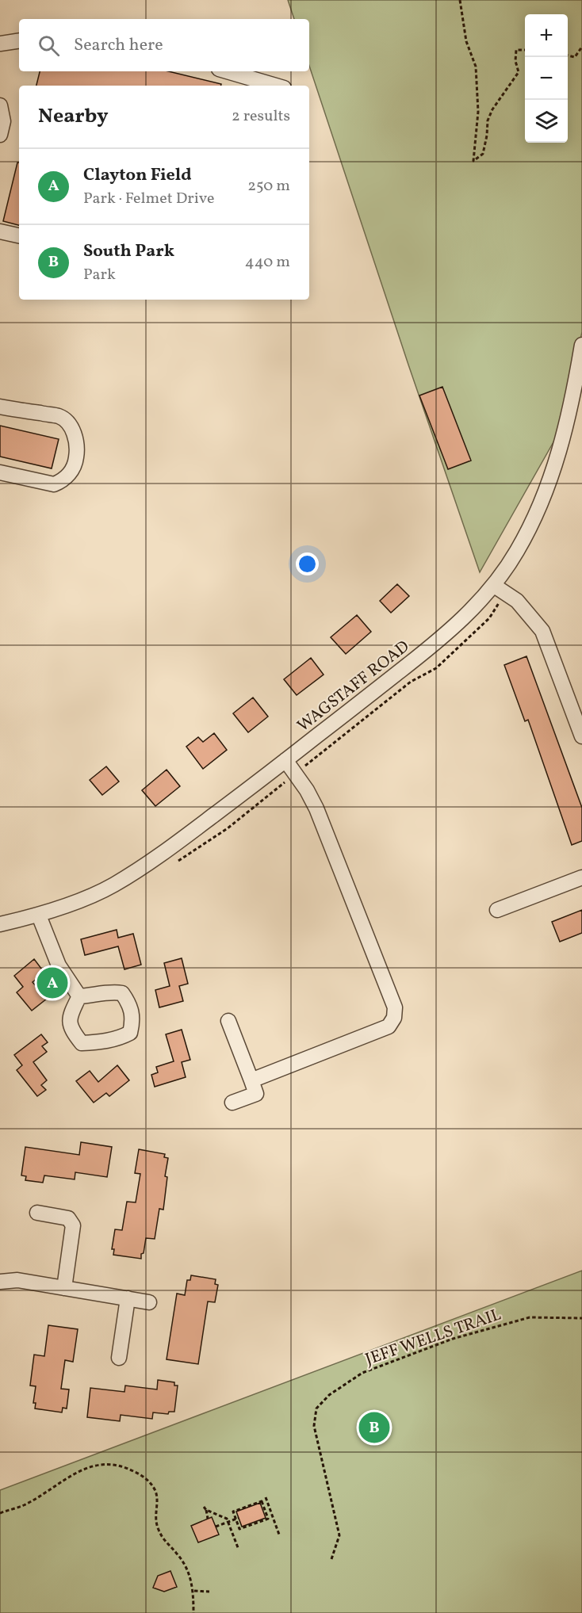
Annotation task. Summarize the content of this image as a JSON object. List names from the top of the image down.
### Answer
{
  "streets": {
    "street": ["WAGSTAFF ROAD"],
    "path": ["JEFF WELLS TRAIL"]
  },
  "page": {
    "map_buttons": ["+", "−"],
    "search": "Search here",
    "heading": ["Nearby", "2 results"],
    "list": [
      {
        "mark": "A",
        "name": "Clayton Field",
        "note": "Park · Felmet Drive",
        "value": "250 m"
      },
      {
        "mark": "B",
        "name": "South Park",
        "note": "Park",
        "value": "440 m"
      }
    ],
    "pins": ["A", "B"]
  }
}
